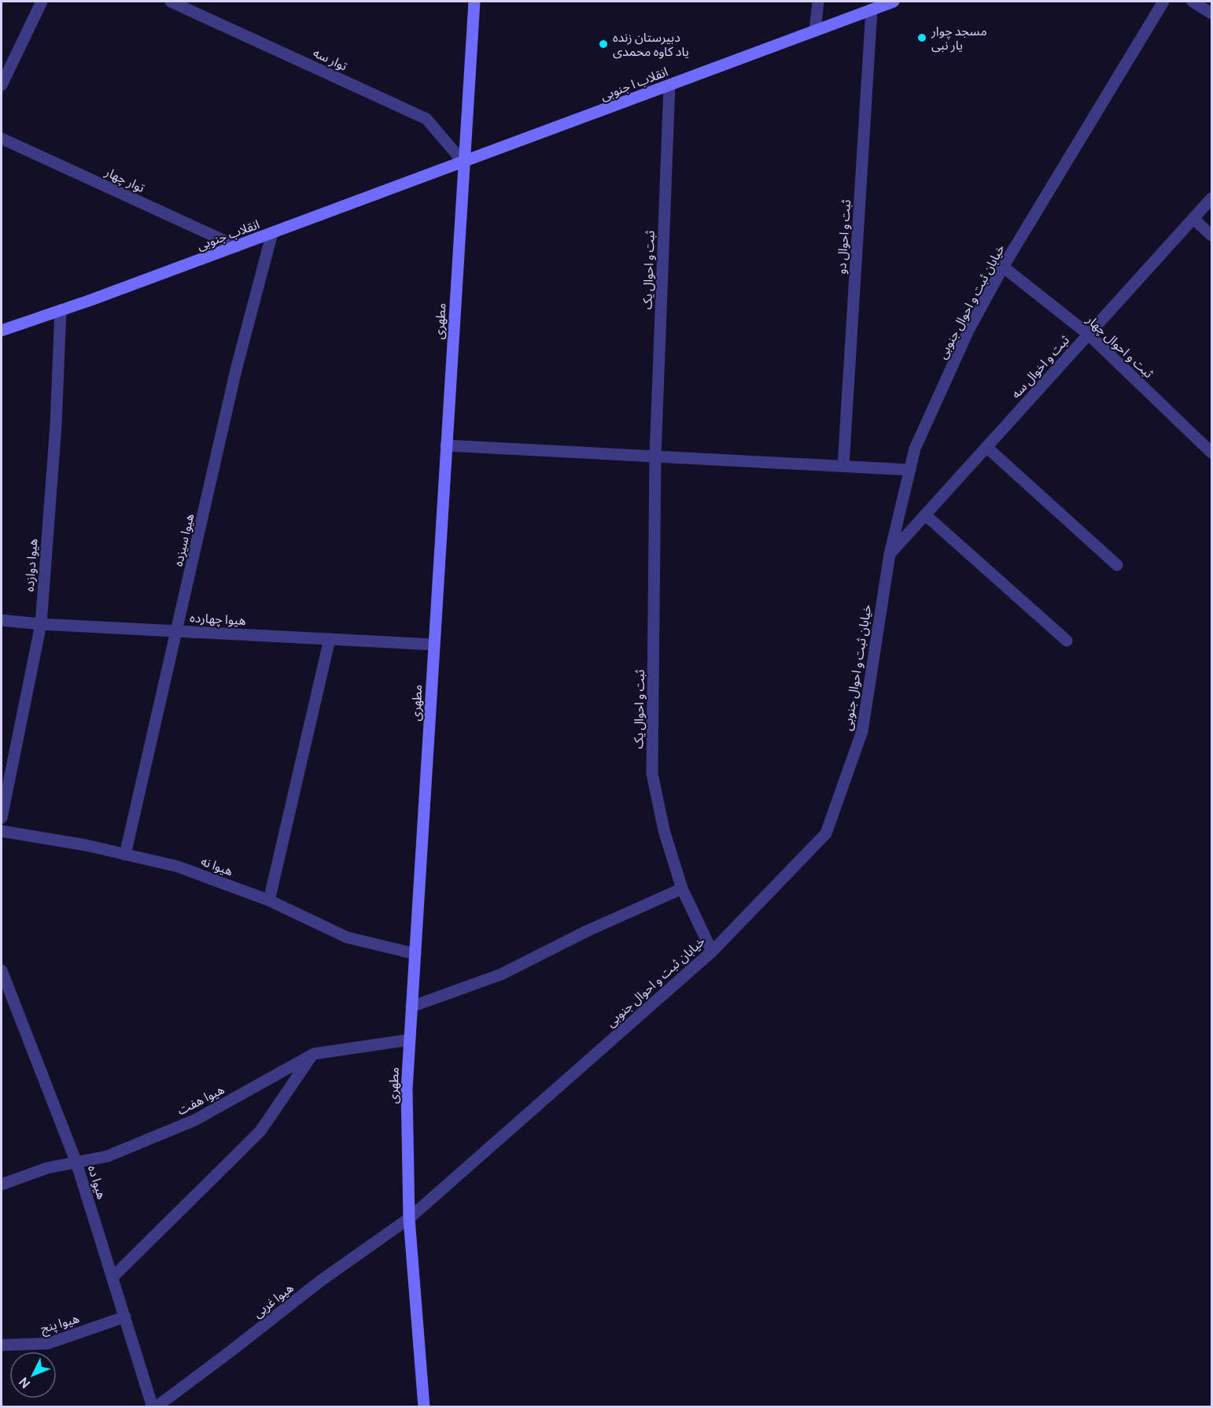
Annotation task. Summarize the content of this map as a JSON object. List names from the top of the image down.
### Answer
{
  "streets": {
    "main road": ["انقلاب ا جنوبی", "انقلاب جنوبی", "مطهری"],
    "street": [
      "توار سه",
      "توار چهار",
      "ثبت و احوال دو",
      "ثبت و احوال یک",
      "خیابان ثبت و احوال جنوبی",
      "ثبت و احوال چهار",
      "ثبت و اخوال سه",
      "هیوا سیزده",
      "هیوا دوازده",
      "هیوا چهارده",
      "هیوا نه",
      "هیوا هفت",
      "هیوا ده",
      "هیوا غربی",
      "هیوا پنج"
    ]
  },
  "crossings": [
    ["توار سه", "انقلاب ا جنوبی"],
    ["توار سه", "انقلاب جنوبی"],
    ["توار سه", "مطهری"],
    ["انقلاب ا جنوبی", "انقلاب جنوبی"],
    ["انقلاب ا جنوبی", "ثبت و احوال دو"],
    ["انقلاب ا جنوبی", "ثبت و احوال یک"],
    ["انقلاب ا جنوبی", "مطهری"],
    ["توار چهار", "انقلاب جنوبی"],
    ["انقلاب جنوبی", "مطهری"],
    ["انقلاب جنوبی", "هیوا سیزده"],
    ["انقلاب جنوبی", "هیوا دوازده"],
    ["ثبت و احوال یک", "خیابان ثبت و احوال جنوبی"],
    ["خیابان ثبت و احوال جنوبی", "مطهری"],
    ["خیابان ثبت و احوال جنوبی", "ثبت و احوال چهار"],
    ["خیابان ثبت و احوال جنوبی", "ثبت و اخوال سه"],
    ["خیابان ثبت و احوال جنوبی", "هیوا غربی"],
    ["مطهری", "هیوا چهارده"],
    ["مطهری", "هیوا نه"],
    ["مطهری", "هیوا هفت"],
    ["مطهری", "هیوا غربی"],
    ["ثبت و احوال چهار", "ثبت و اخوال سه"],
    ["هیوا سیزده", "هیوا چهارده"],
    ["هیوا سیزده", "هیوا نه"],
    ["هیوا دوازده", "هیوا چهارده"],
    ["هیوا هفت", "هیوا ده"],
    ["هیوا ده", "هیوا غربی"],
    ["هیوا ده", "هیوا پنج"]
  ],
  "places": ["مسجد چوار یار نبی", "دبیرستان زنده یاد کاوه محمدی"],
  "north": "bottom left"
}
